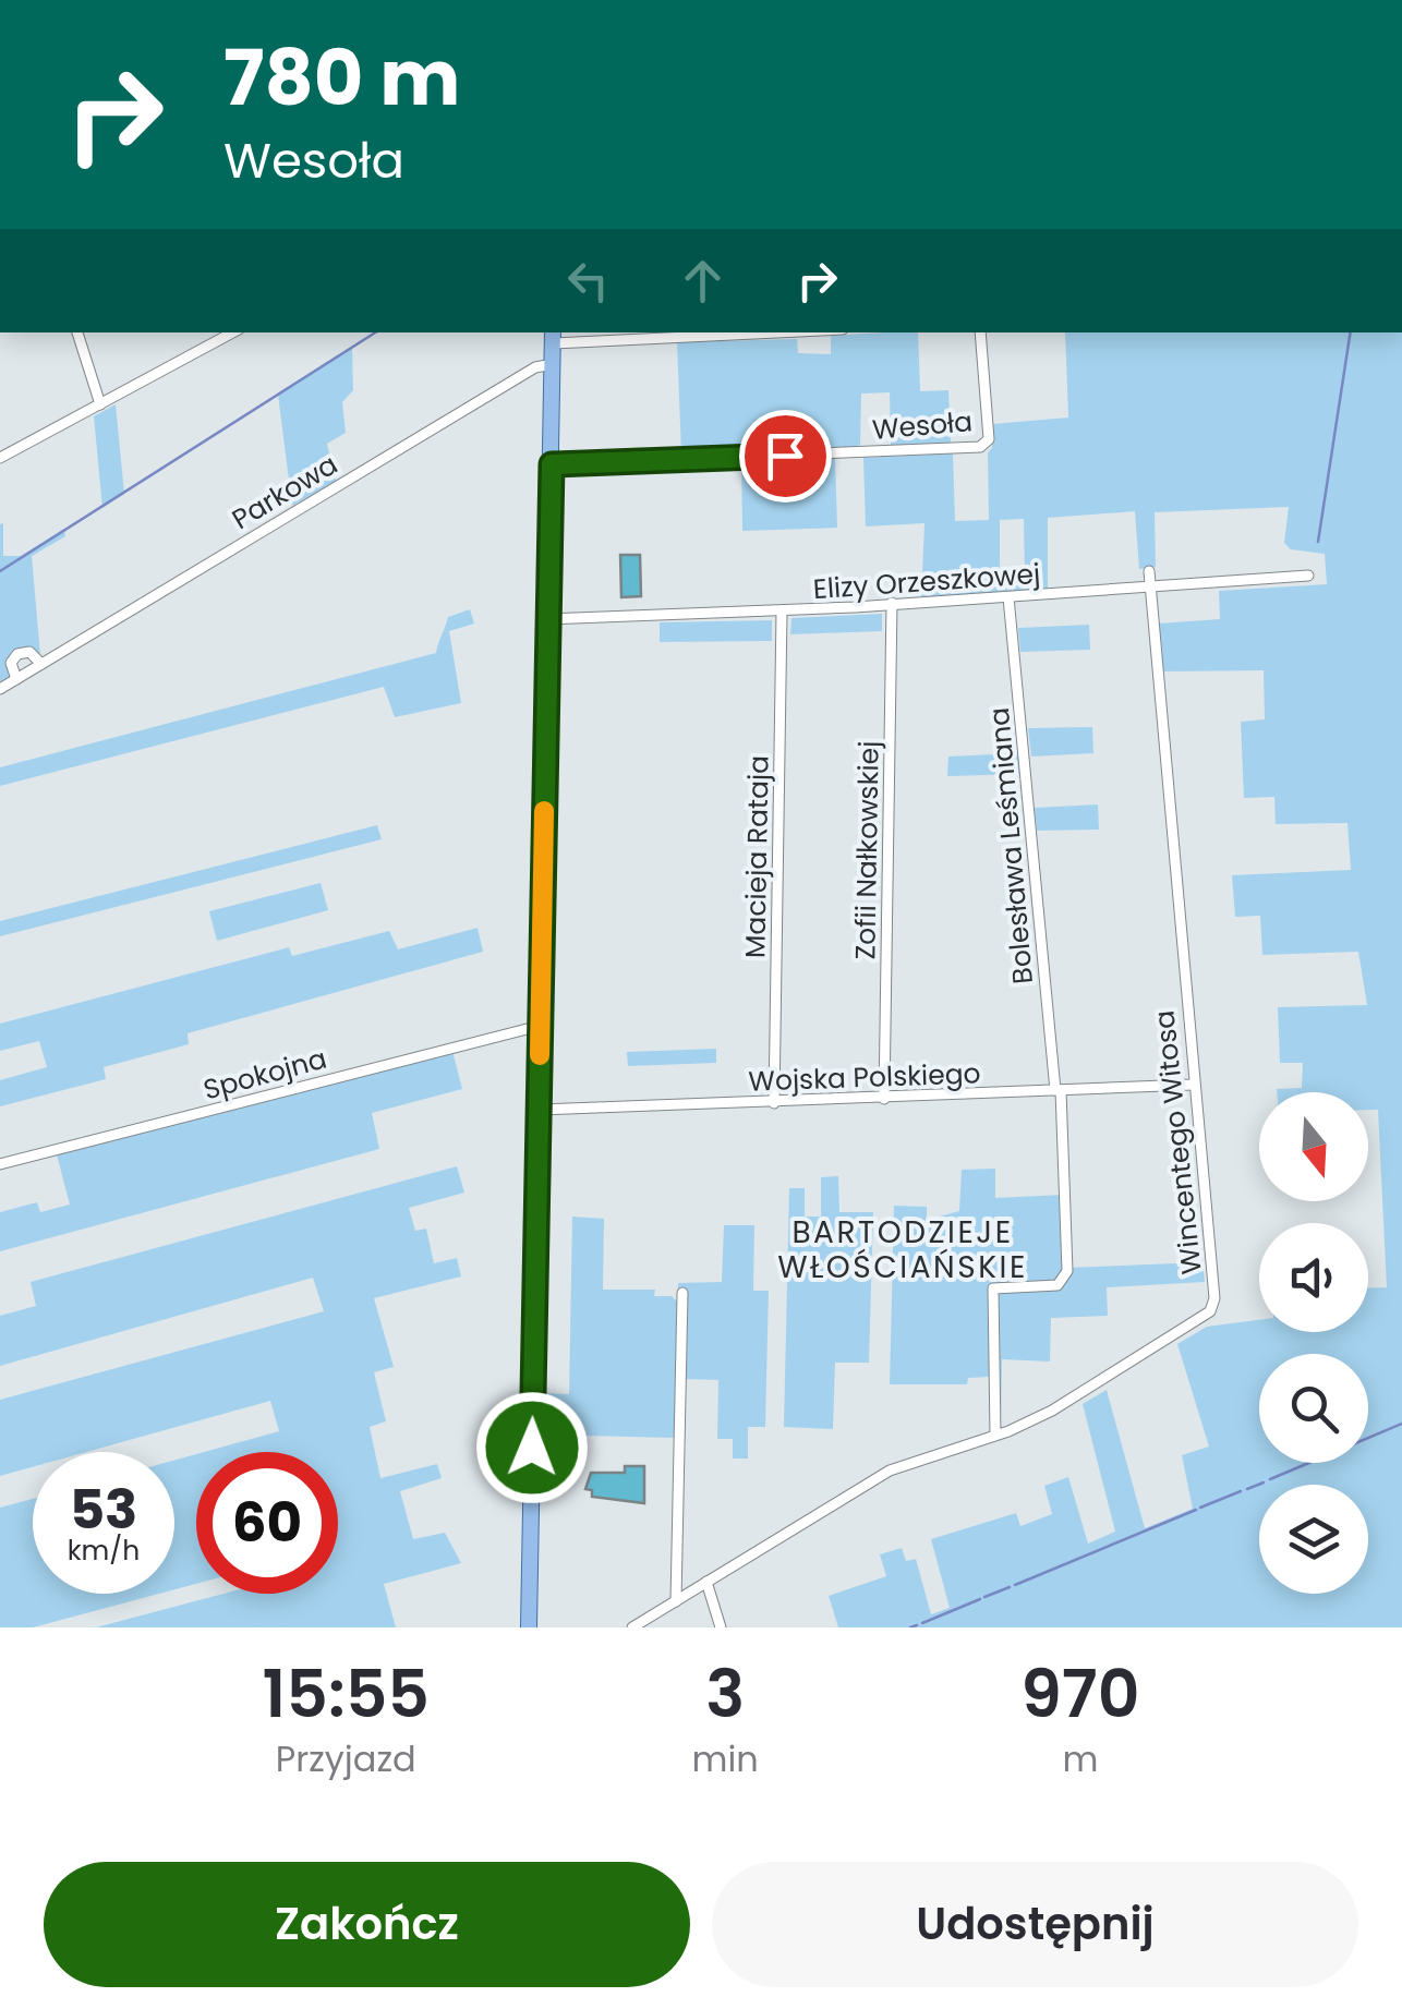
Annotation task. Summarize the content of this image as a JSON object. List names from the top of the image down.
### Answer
{
  "streets": {
    "street": [
      "Wesoła",
      "Parkowa",
      "Elizy Orzeszkowej",
      "Bolesława Leśmiana",
      "Zofii Nałkowskiej",
      "Macieja Rataja",
      "Spokojna",
      "Wojska Polskiego",
      "Wincentego Witosa"
    ]
  },
  "crossings": [
    ["Elizy Orzeszkowej", "Bolesława Leśmiana"],
    ["Elizy Orzeszkowej", "Zofii Nałkowskiej"],
    ["Elizy Orzeszkowej", "Macieja Rataja"],
    ["Elizy Orzeszkowej", "Wincentego Witosa"],
    ["Bolesława Leśmiana", "Wojska Polskiego"],
    ["Bolesława Leśmiana", "Wincentego Witosa"],
    ["Zofii Nałkowskiej", "Wojska Polskiego"],
    ["Macieja Rataja", "Wojska Polskiego"],
    ["Wojska Polskiego", "Wincentego Witosa"]
  ],
  "districts": ["BARTODZIEJE WŁOŚCIAŃSKIE"],
  "north": "bottom",
  "page": {
    "turn": ["780 m", "Wesoła"],
    "speed": "53 km/h",
    "limit": "60",
    "eta": [
      "15:55",
      "Przyjazd",
      "3",
      "min",
      "970",
      "m"
    ],
    "buttons": ["Zakończ", "Udostępnij"]
  }
}
